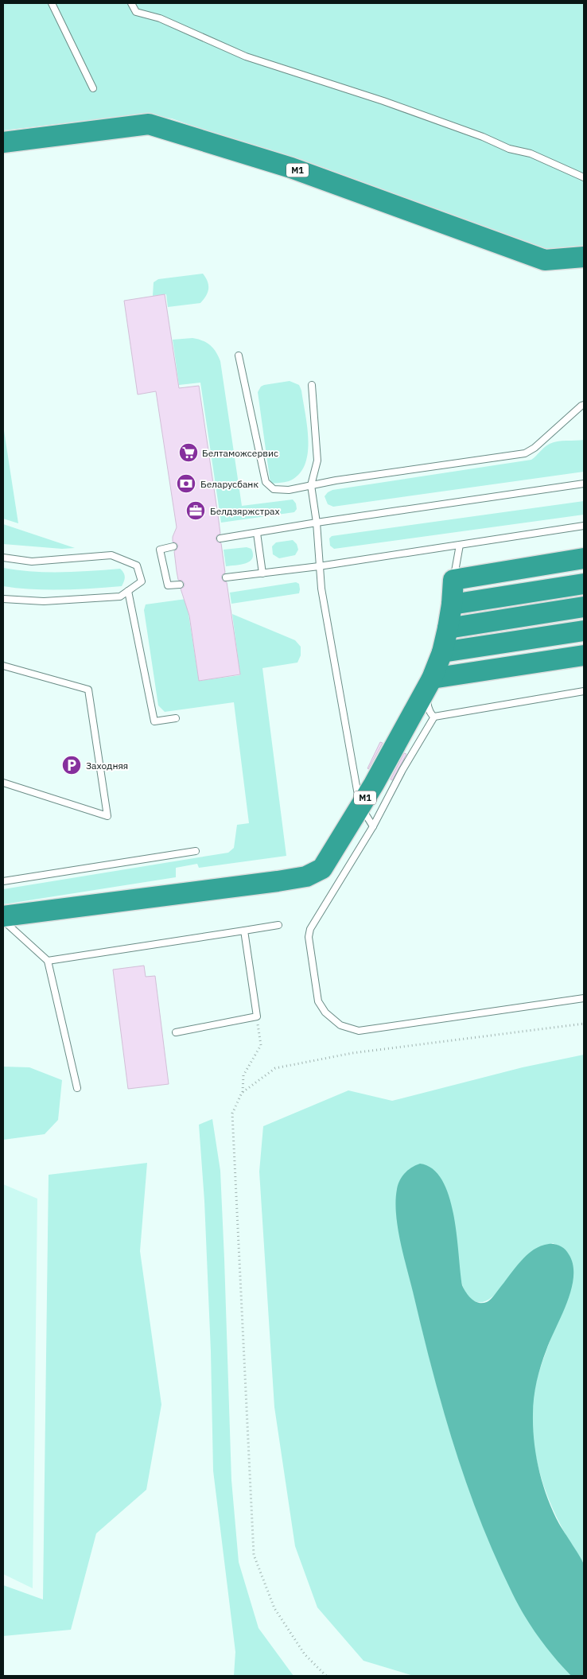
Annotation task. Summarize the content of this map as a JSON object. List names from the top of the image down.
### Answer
{
  "streets": {
    "highway": ["М1"]
  },
  "places": {
    "supermarket": ["Белтаможсервис"],
    "bank": ["Беларусбанк"],
    "office": ["Белдзяржстрах"],
    "parking": ["Заходняя"]
  }
}
